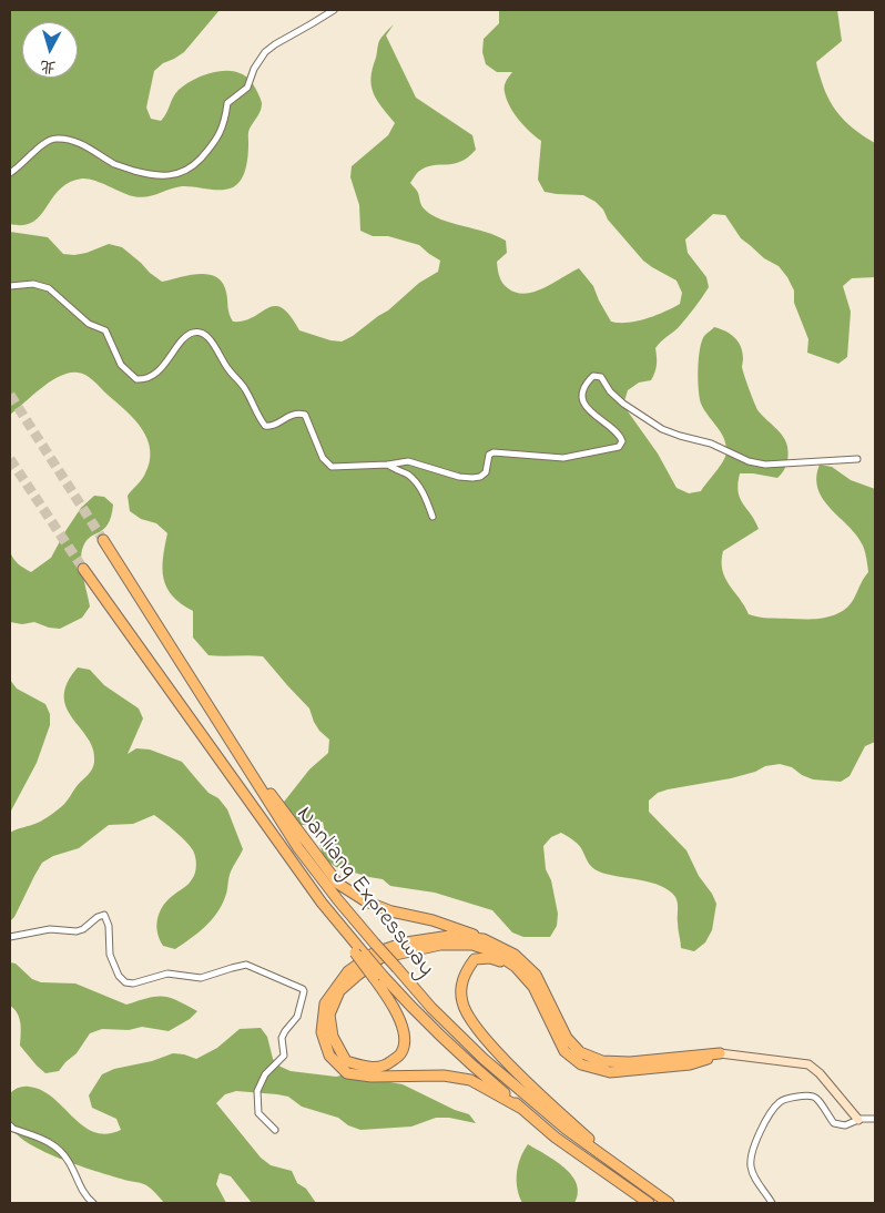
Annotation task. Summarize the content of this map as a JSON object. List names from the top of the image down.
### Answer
{
  "streets": {
    "highway": ["Nanliang Expressway"]
  },
  "north": "bottom"
}
